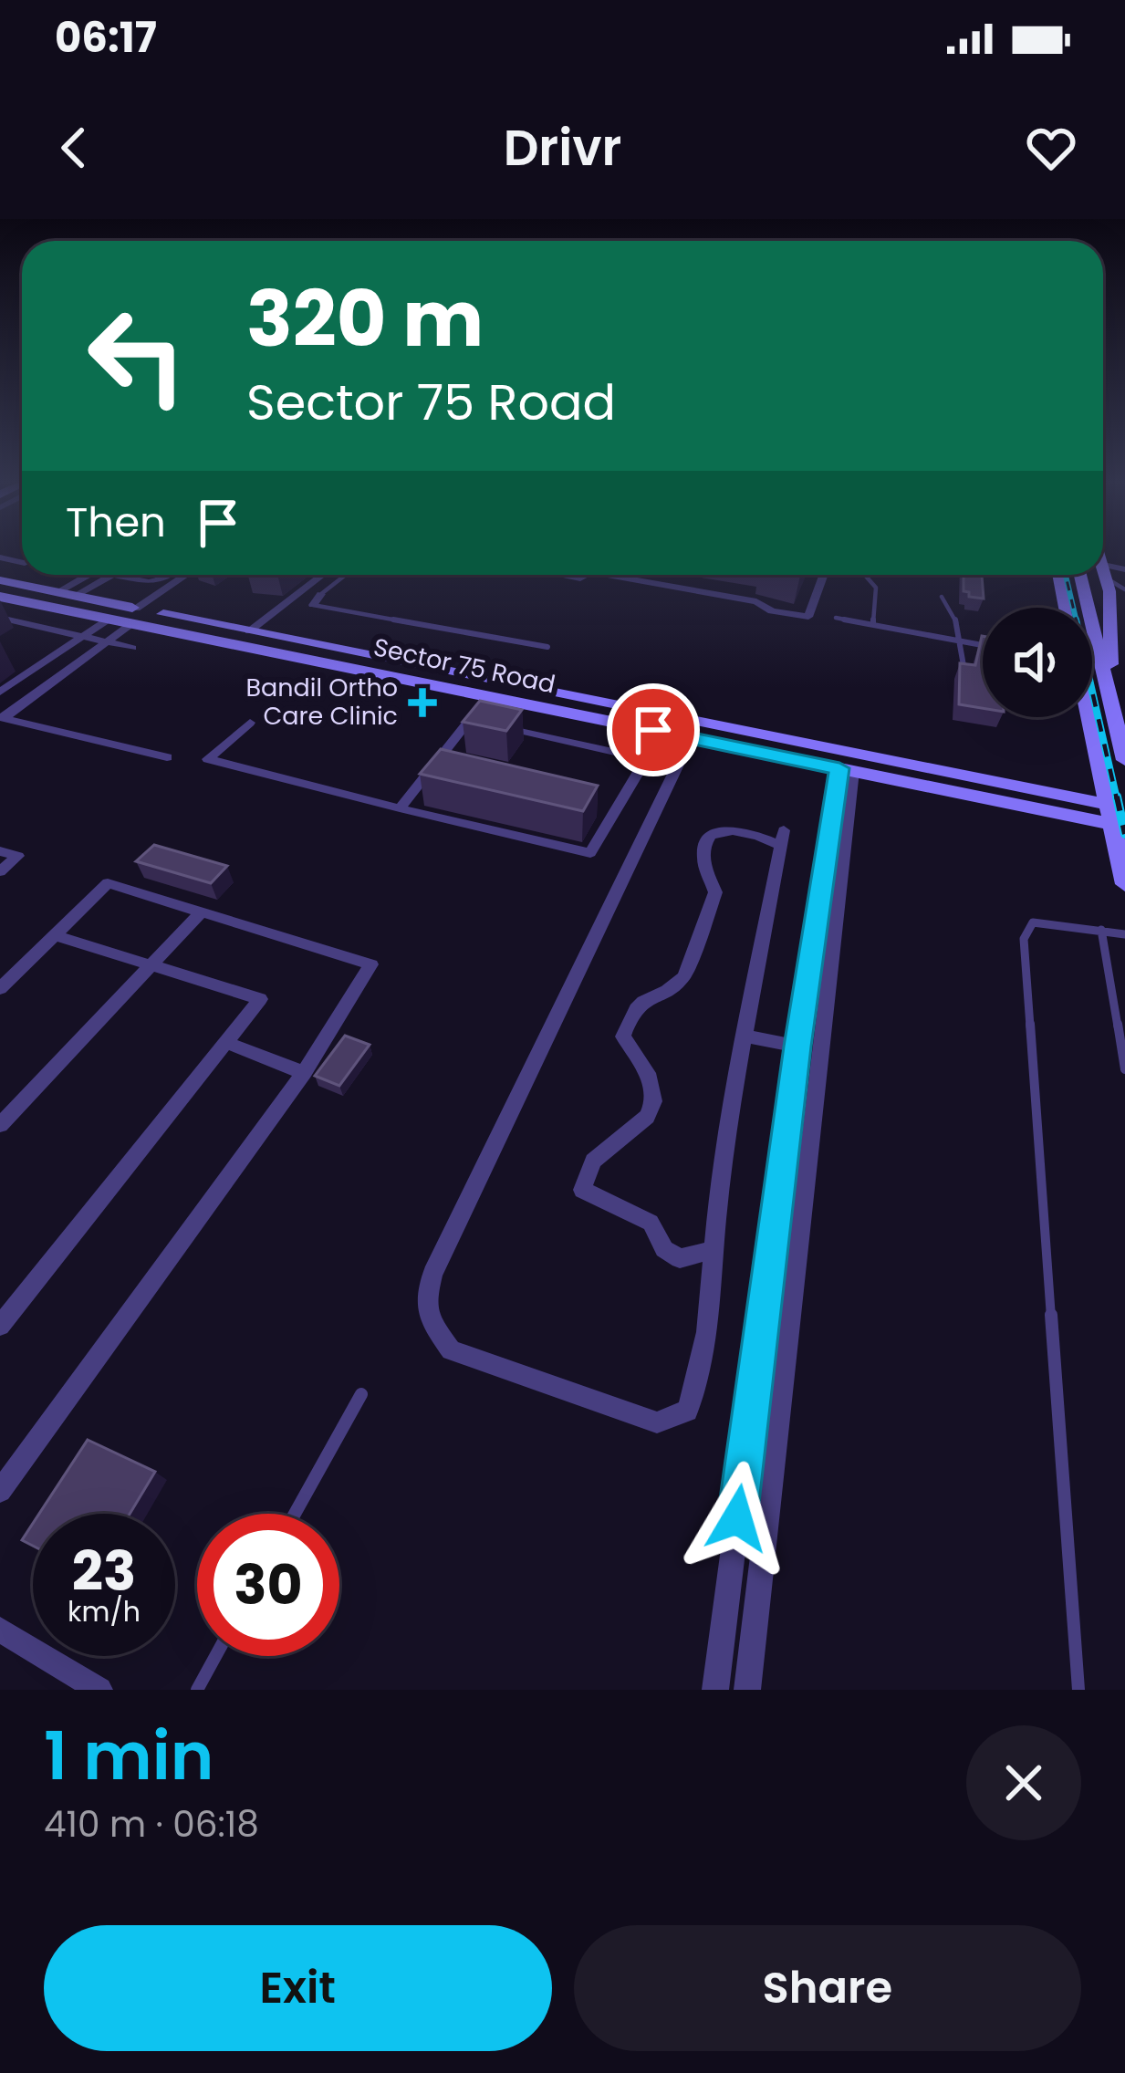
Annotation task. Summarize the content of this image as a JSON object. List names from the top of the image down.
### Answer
{
  "streets": {
    "street": ["Sector 75 Road"]
  },
  "places": {
    "health": ["Bandil Ortho Care Clinic"]
  },
  "page": {
    "status": "06:17",
    "header": "Drivr",
    "turn": ["320 m", "Sector 75 Road"],
    "then": "Then",
    "speed": "23 km/h",
    "limit": "30",
    "heading": ["1 min", "410 m · 06:18"],
    "buttons": ["Exit", "Share"]
  }
}
